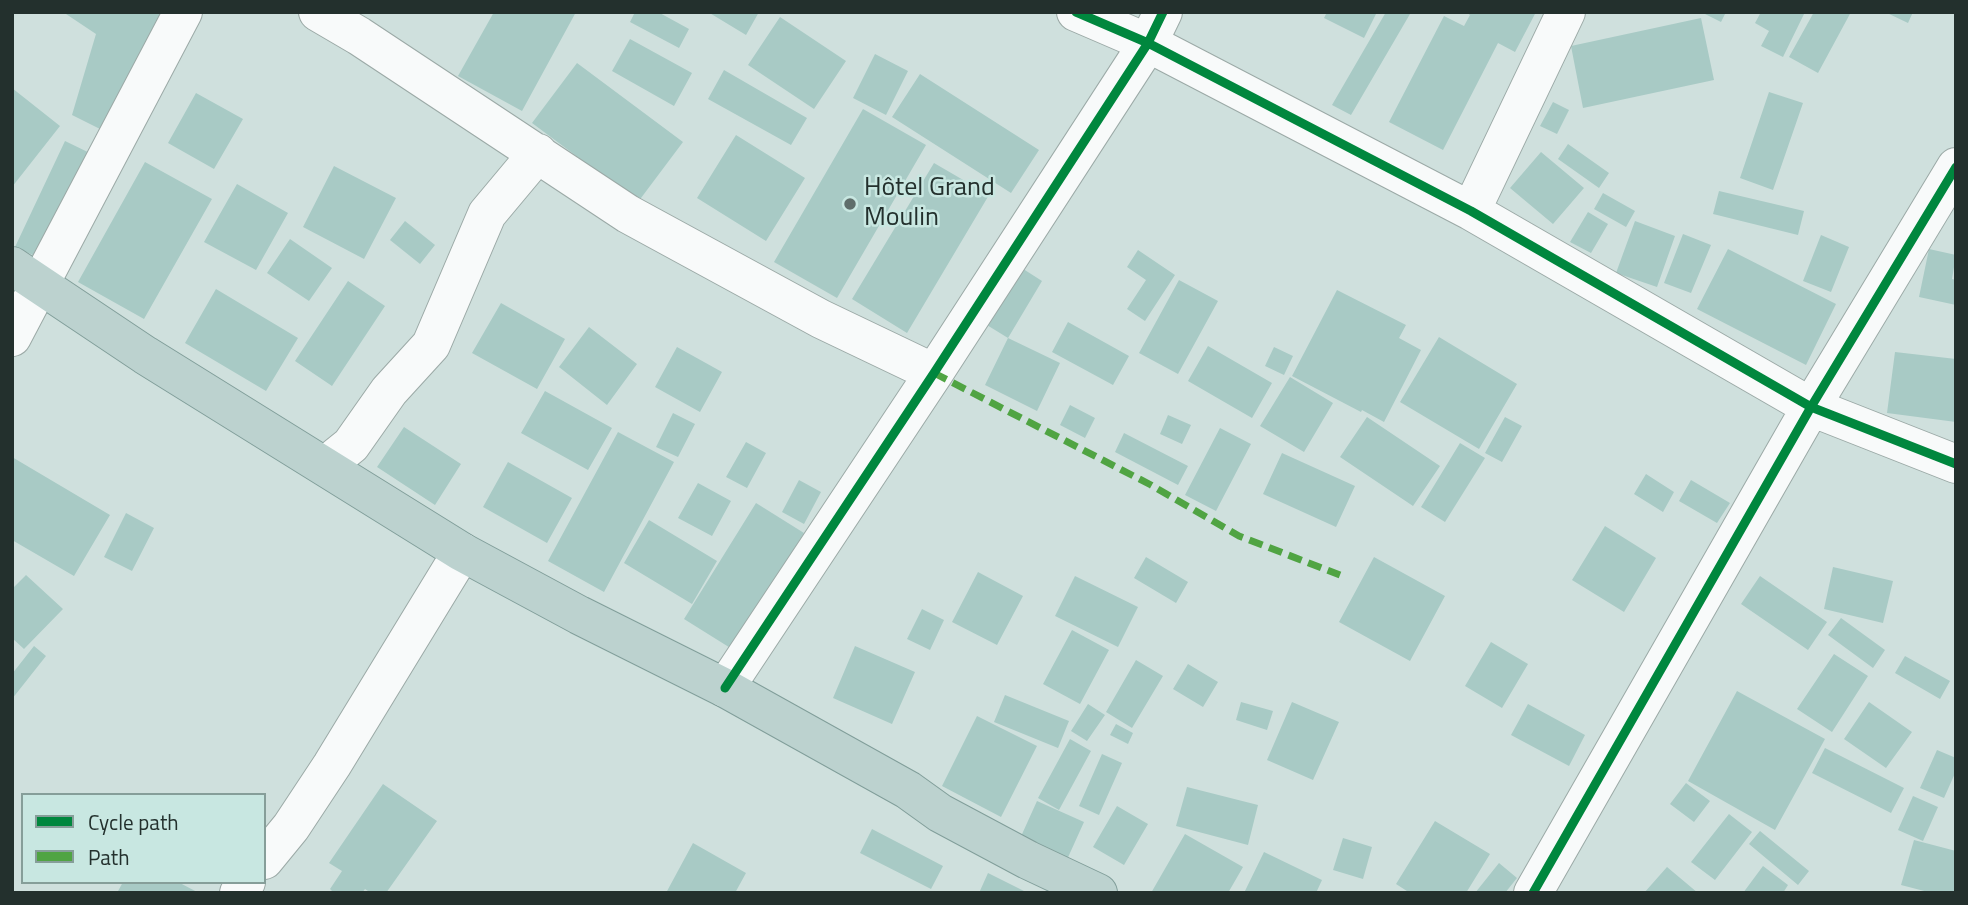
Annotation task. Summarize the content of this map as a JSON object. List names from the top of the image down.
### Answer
{
  "places": ["Hôtel Grand Moulin"],
  "legend": ["Cycle path", "Path"]
}
